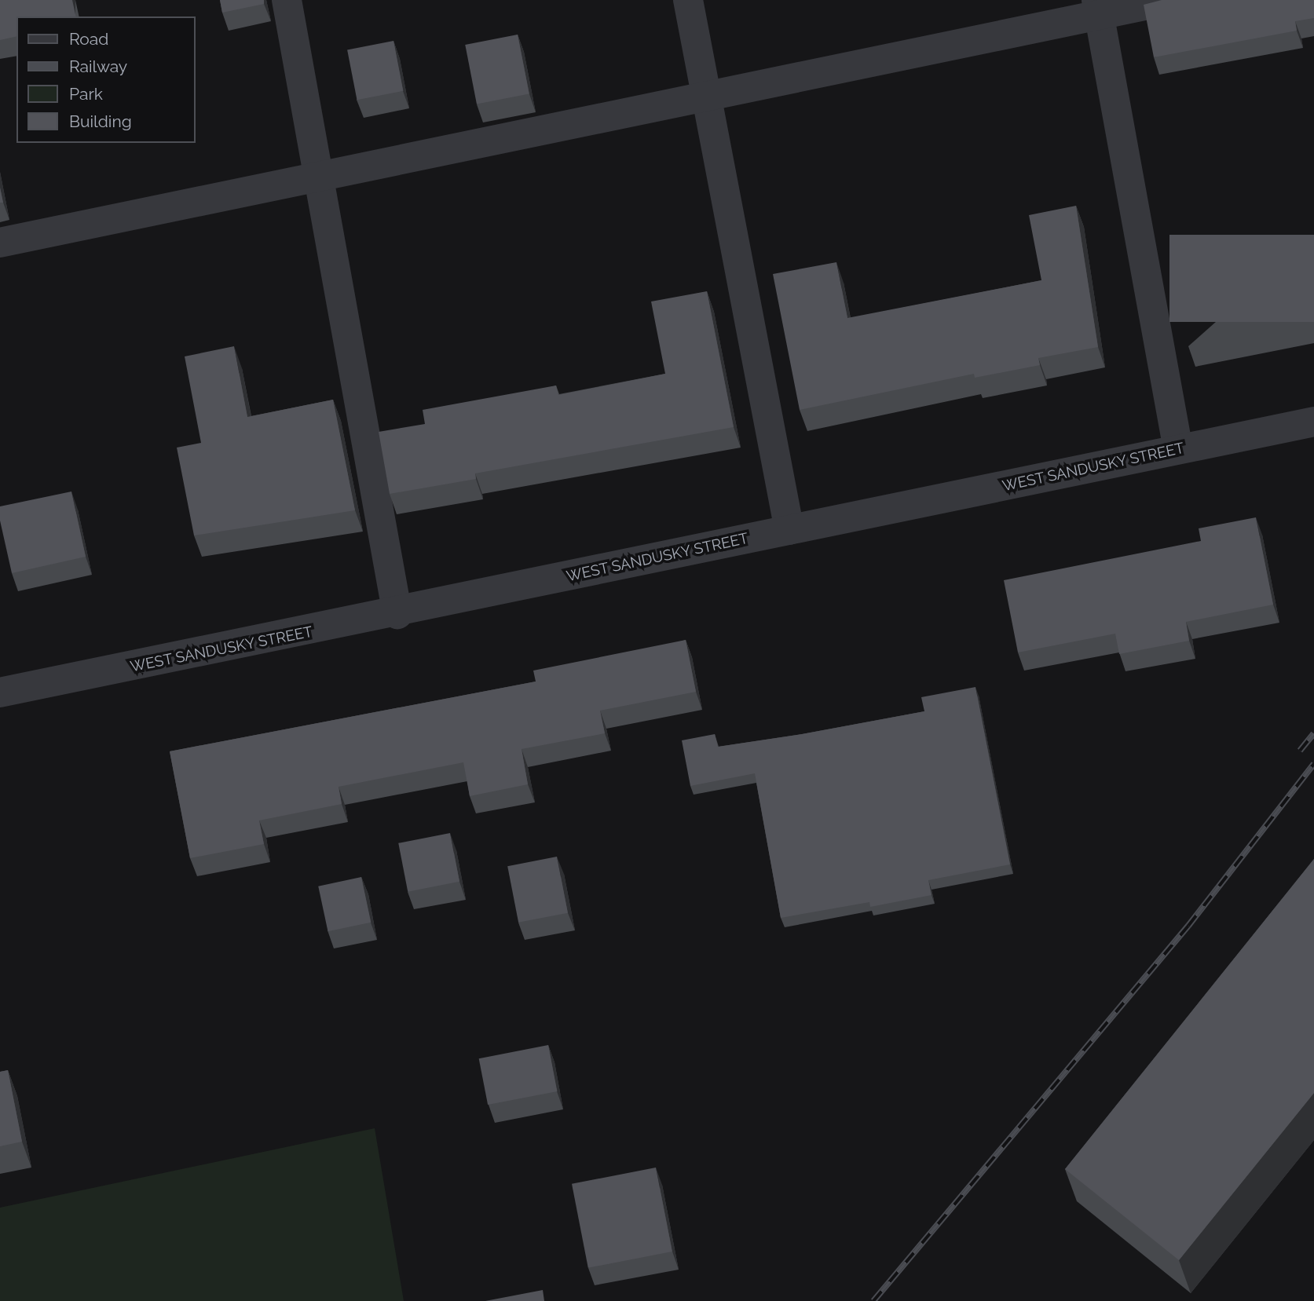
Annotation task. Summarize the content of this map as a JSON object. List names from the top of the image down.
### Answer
{
  "streets": {
    "street": ["WEST SANDUSKY STREET"]
  },
  "legend": [
    "Road",
    "Railway",
    "Park",
    "Building"
  ]
}
